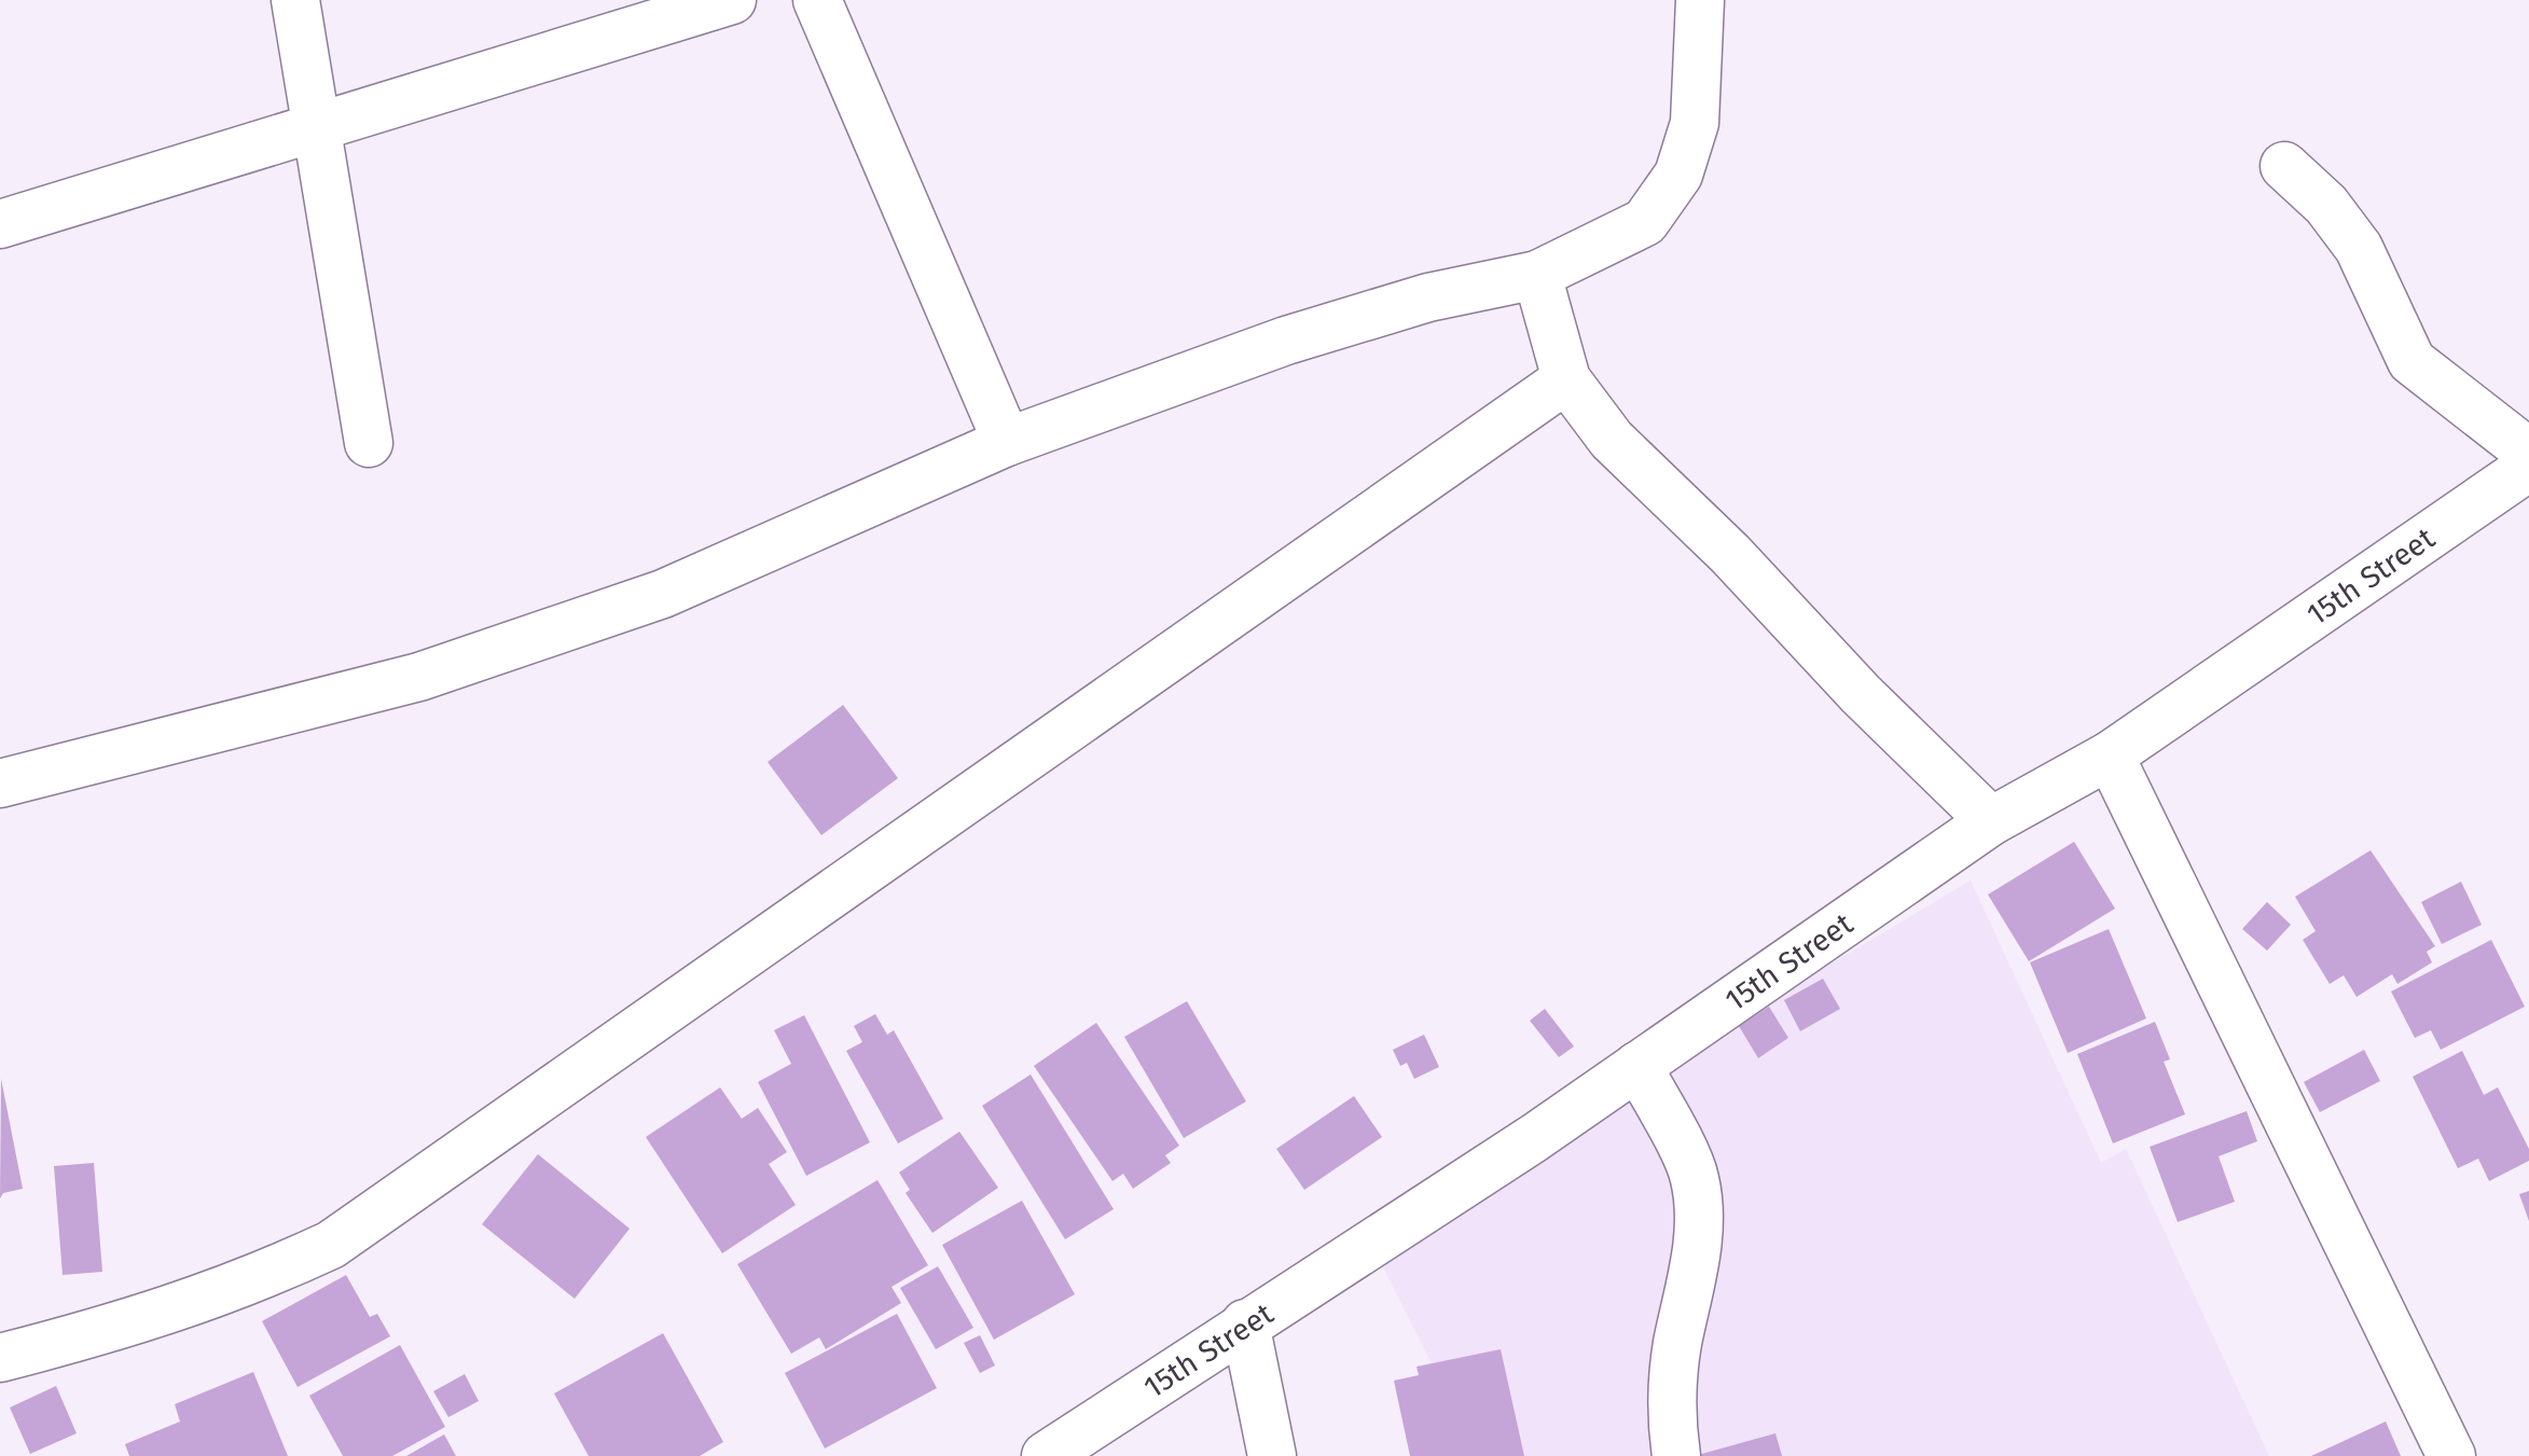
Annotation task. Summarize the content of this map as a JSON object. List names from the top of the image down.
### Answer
{
  "streets": {
    "street": ["15th Street"]
  }
}
